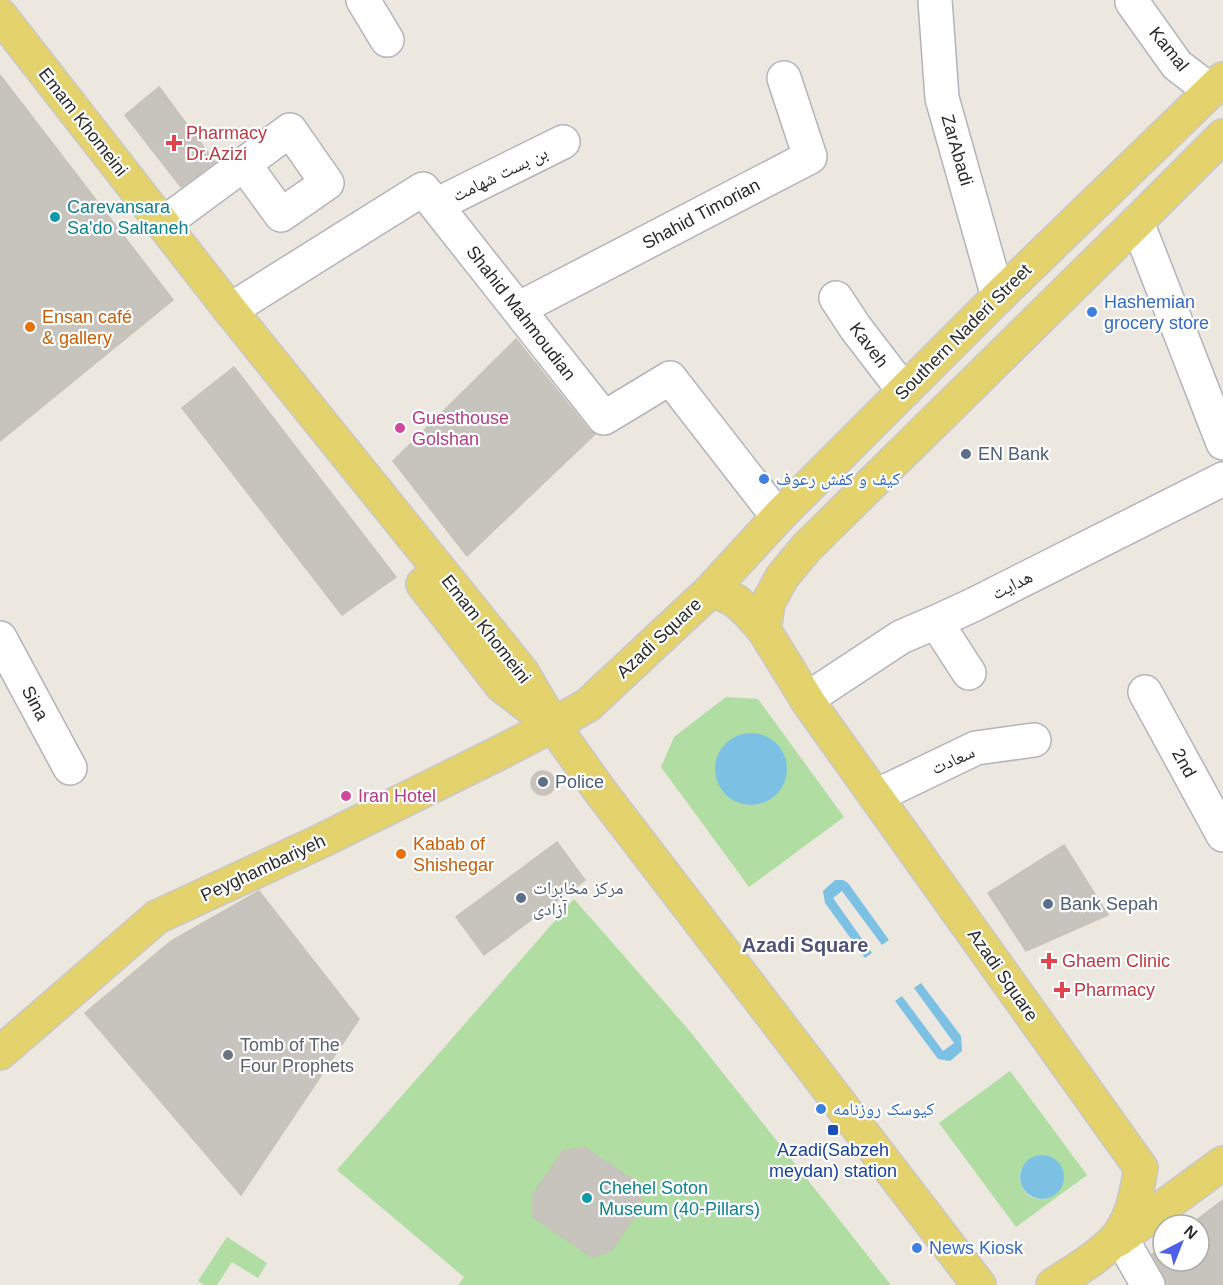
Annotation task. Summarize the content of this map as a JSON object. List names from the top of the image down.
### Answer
{
  "streets": {
    "main road": [
      "Emam Khomeini",
      "Southern Naderi Street",
      "Azadi Square",
      "Peyghambariyeh"
    ],
    "street": [
      "Kamal",
      "ZarAbadi",
      "بن بست شهامت",
      "Shahid Timorian",
      "Shahid Mahmoudian",
      "Kaveh",
      "هدایت",
      "Sina",
      "سعادت",
      "2nd"
    ]
  },
  "crossings": [
    ["Kamal", "Southern Naderi Street"],
    ["Emam Khomeini", "Shahid Mahmoudian"],
    ["Emam Khomeini", "Azadi Square"],
    ["Emam Khomeini", "Peyghambariyeh"],
    ["ZarAbadi", "Southern Naderi Street"],
    ["بن بست شهامت", "Shahid Mahmoudian"],
    ["Shahid Timorian", "Shahid Mahmoudian"],
    ["Shahid Mahmoudian", "Southern Naderi Street"],
    ["Southern Naderi Street", "Kaveh"],
    ["Southern Naderi Street", "Azadi Square"],
    ["هدایت", "Azadi Square"],
    ["Azadi Square", "سعادت"],
    ["Azadi Square", "Peyghambariyeh"]
  ],
  "districts": ["Azadi Square"],
  "places": {
    "health": ["Pharmacy Dr.Azizi", "Ghaem Clinic", "Pharmacy"],
    "other": [
      "Carevansara Sa'do Saltaneh",
      "Hashemian grocery store",
      "Ensan café & gallery",
      "Guesthouse Golshan",
      "EN Bank",
      "کیف و کفش رعوف",
      "Police",
      "Iran Hotel",
      "Kabab of Shishegar",
      "مرکز مخابرات آزادی",
      "Bank Sepah",
      "Tomb of The Four Prophets",
      "کیوسک روزنامه",
      "Chehel Soton Museum (40-Pillars)",
      "News Kiosk"
    ],
    "transit": ["Azadi(Sabzeh meydan) station"]
  },
  "north": "top right"
}
